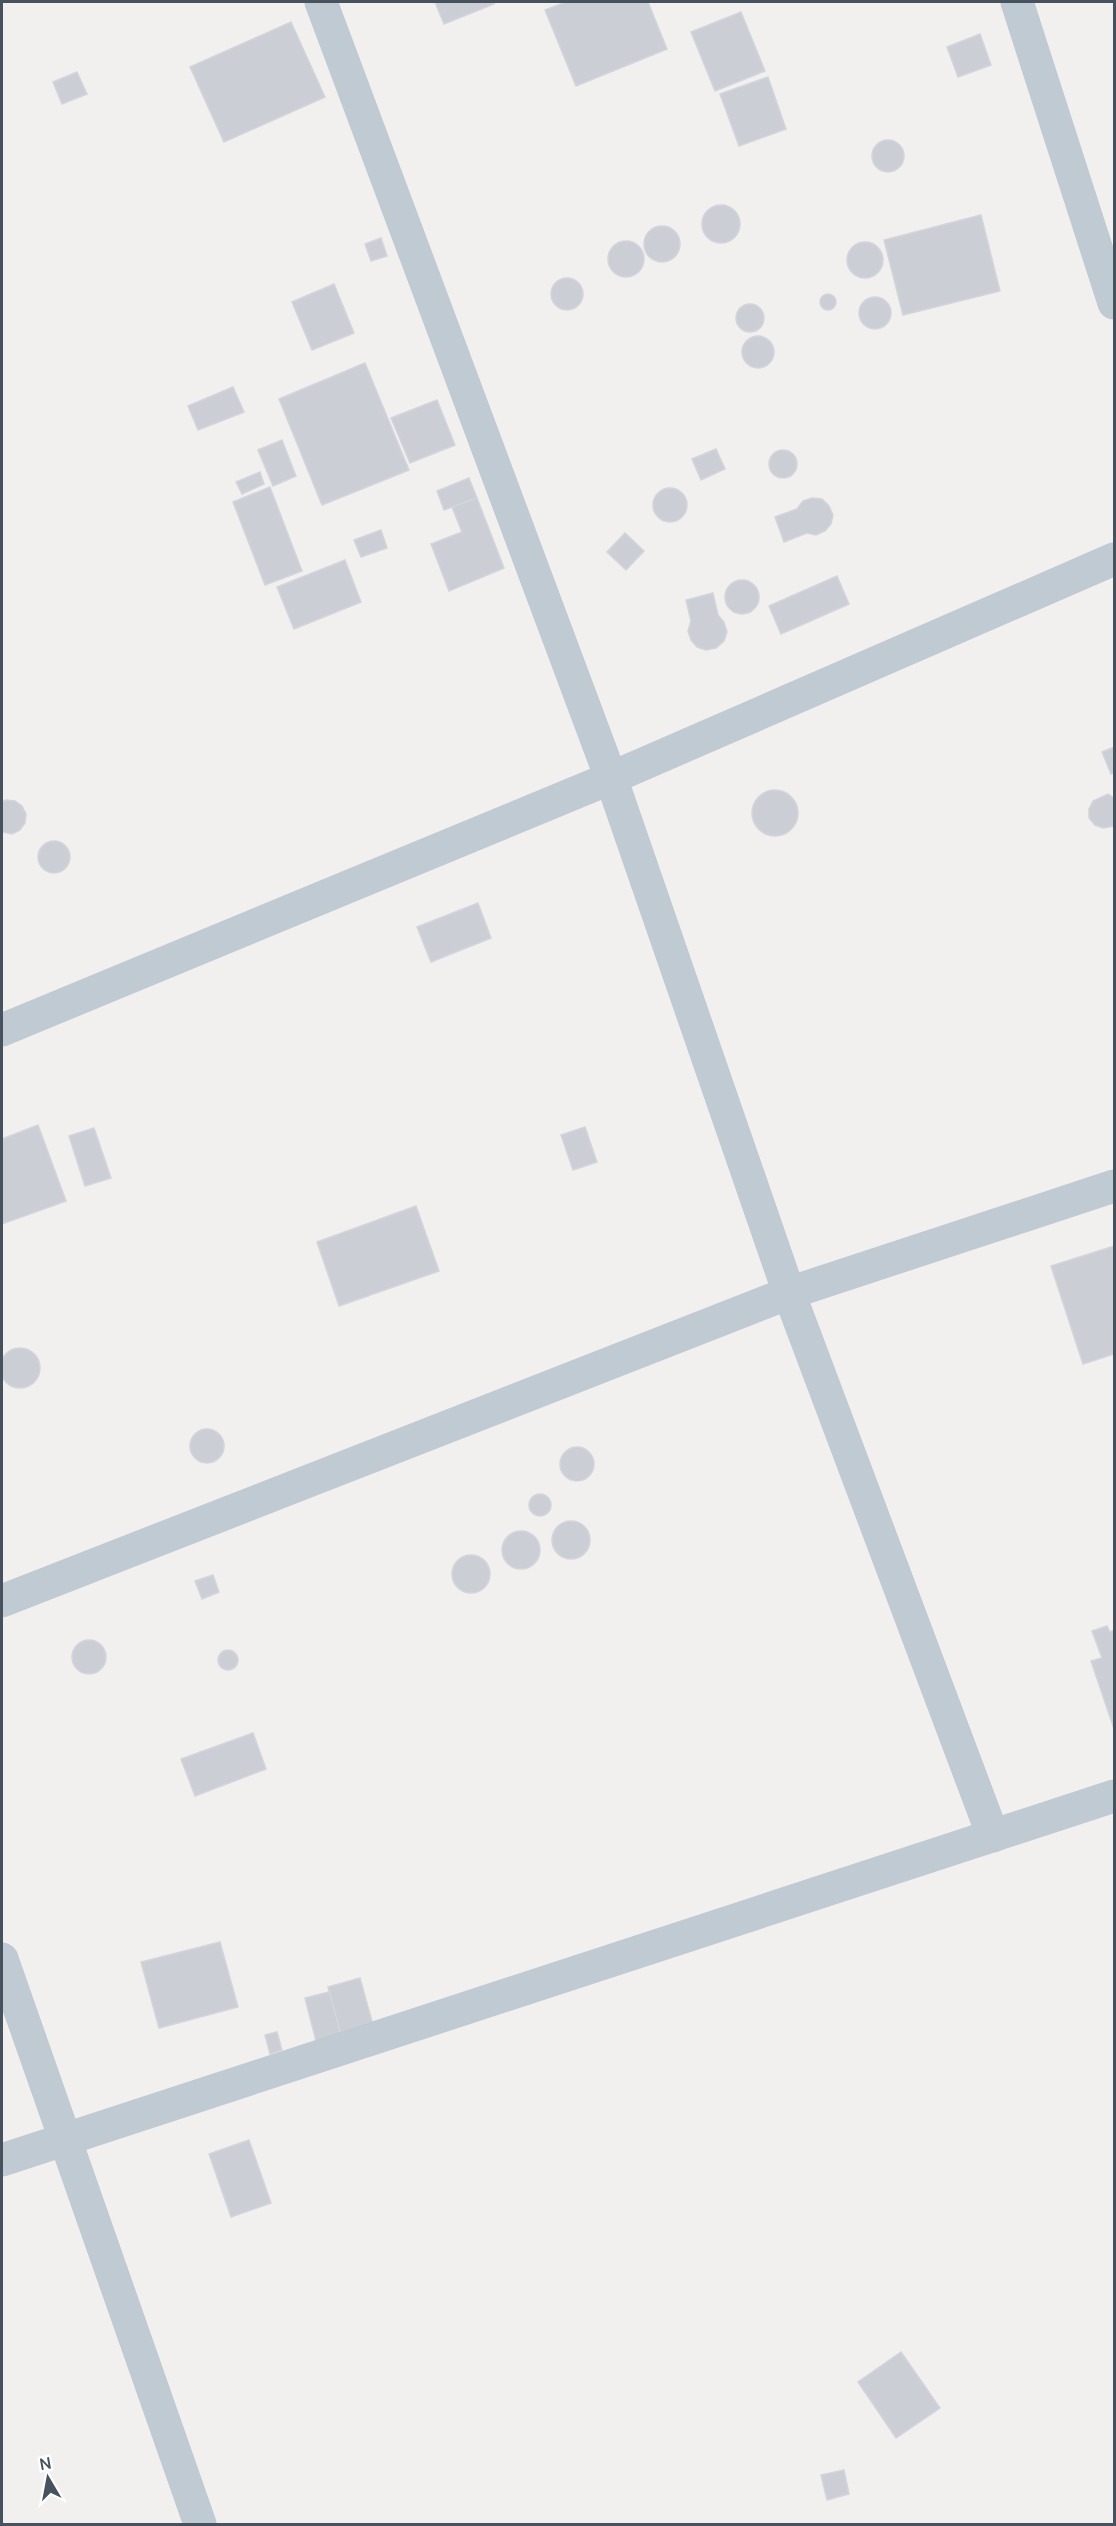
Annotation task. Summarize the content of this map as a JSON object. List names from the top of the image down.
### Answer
{
  "north": "top"
}
